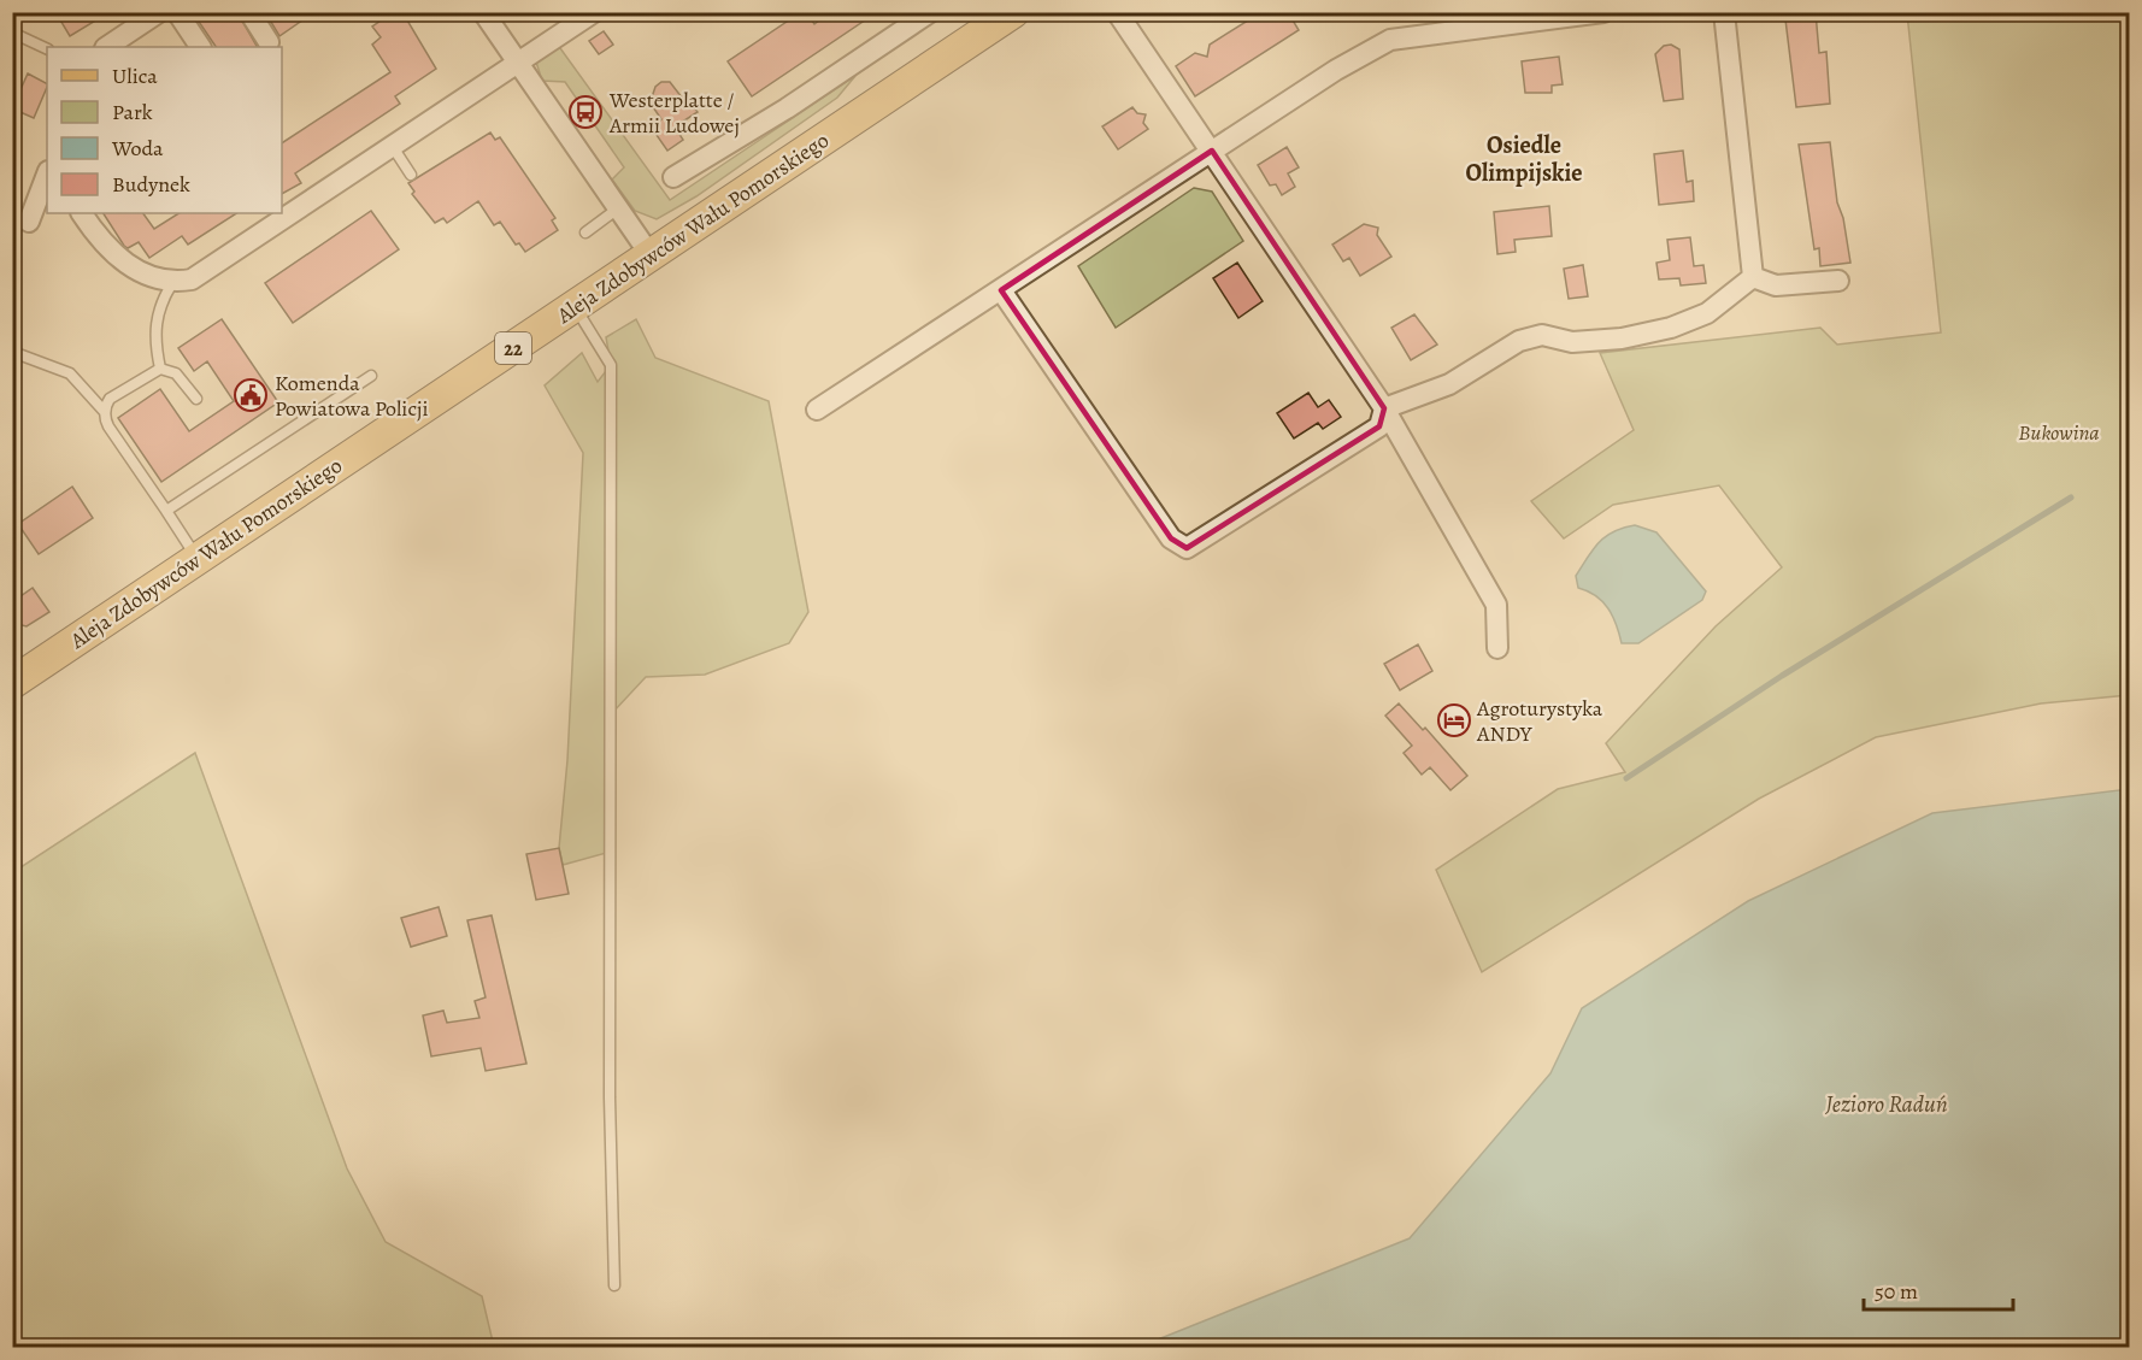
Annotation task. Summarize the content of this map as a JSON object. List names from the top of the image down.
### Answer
{
  "streets": {
    "main road": ["Aleja Zdobywców Wału Pomorskiego", "22"]
  },
  "districts": ["Osiedle Olimpijskie"],
  "water": ["Jezioro Raduń"],
  "parks": ["Bukowina"],
  "places": {
    "bus stop": ["Westerplatte / Armii Ludowej"],
    "public building": ["Komenda Powiatowa Policji"],
    "hotel": ["Agroturystyka ANDY"]
  },
  "legend": [
    "Ulica",
    "Park",
    "Woda",
    "Budynek"
  ],
  "scale_bar": "50 m"
}
